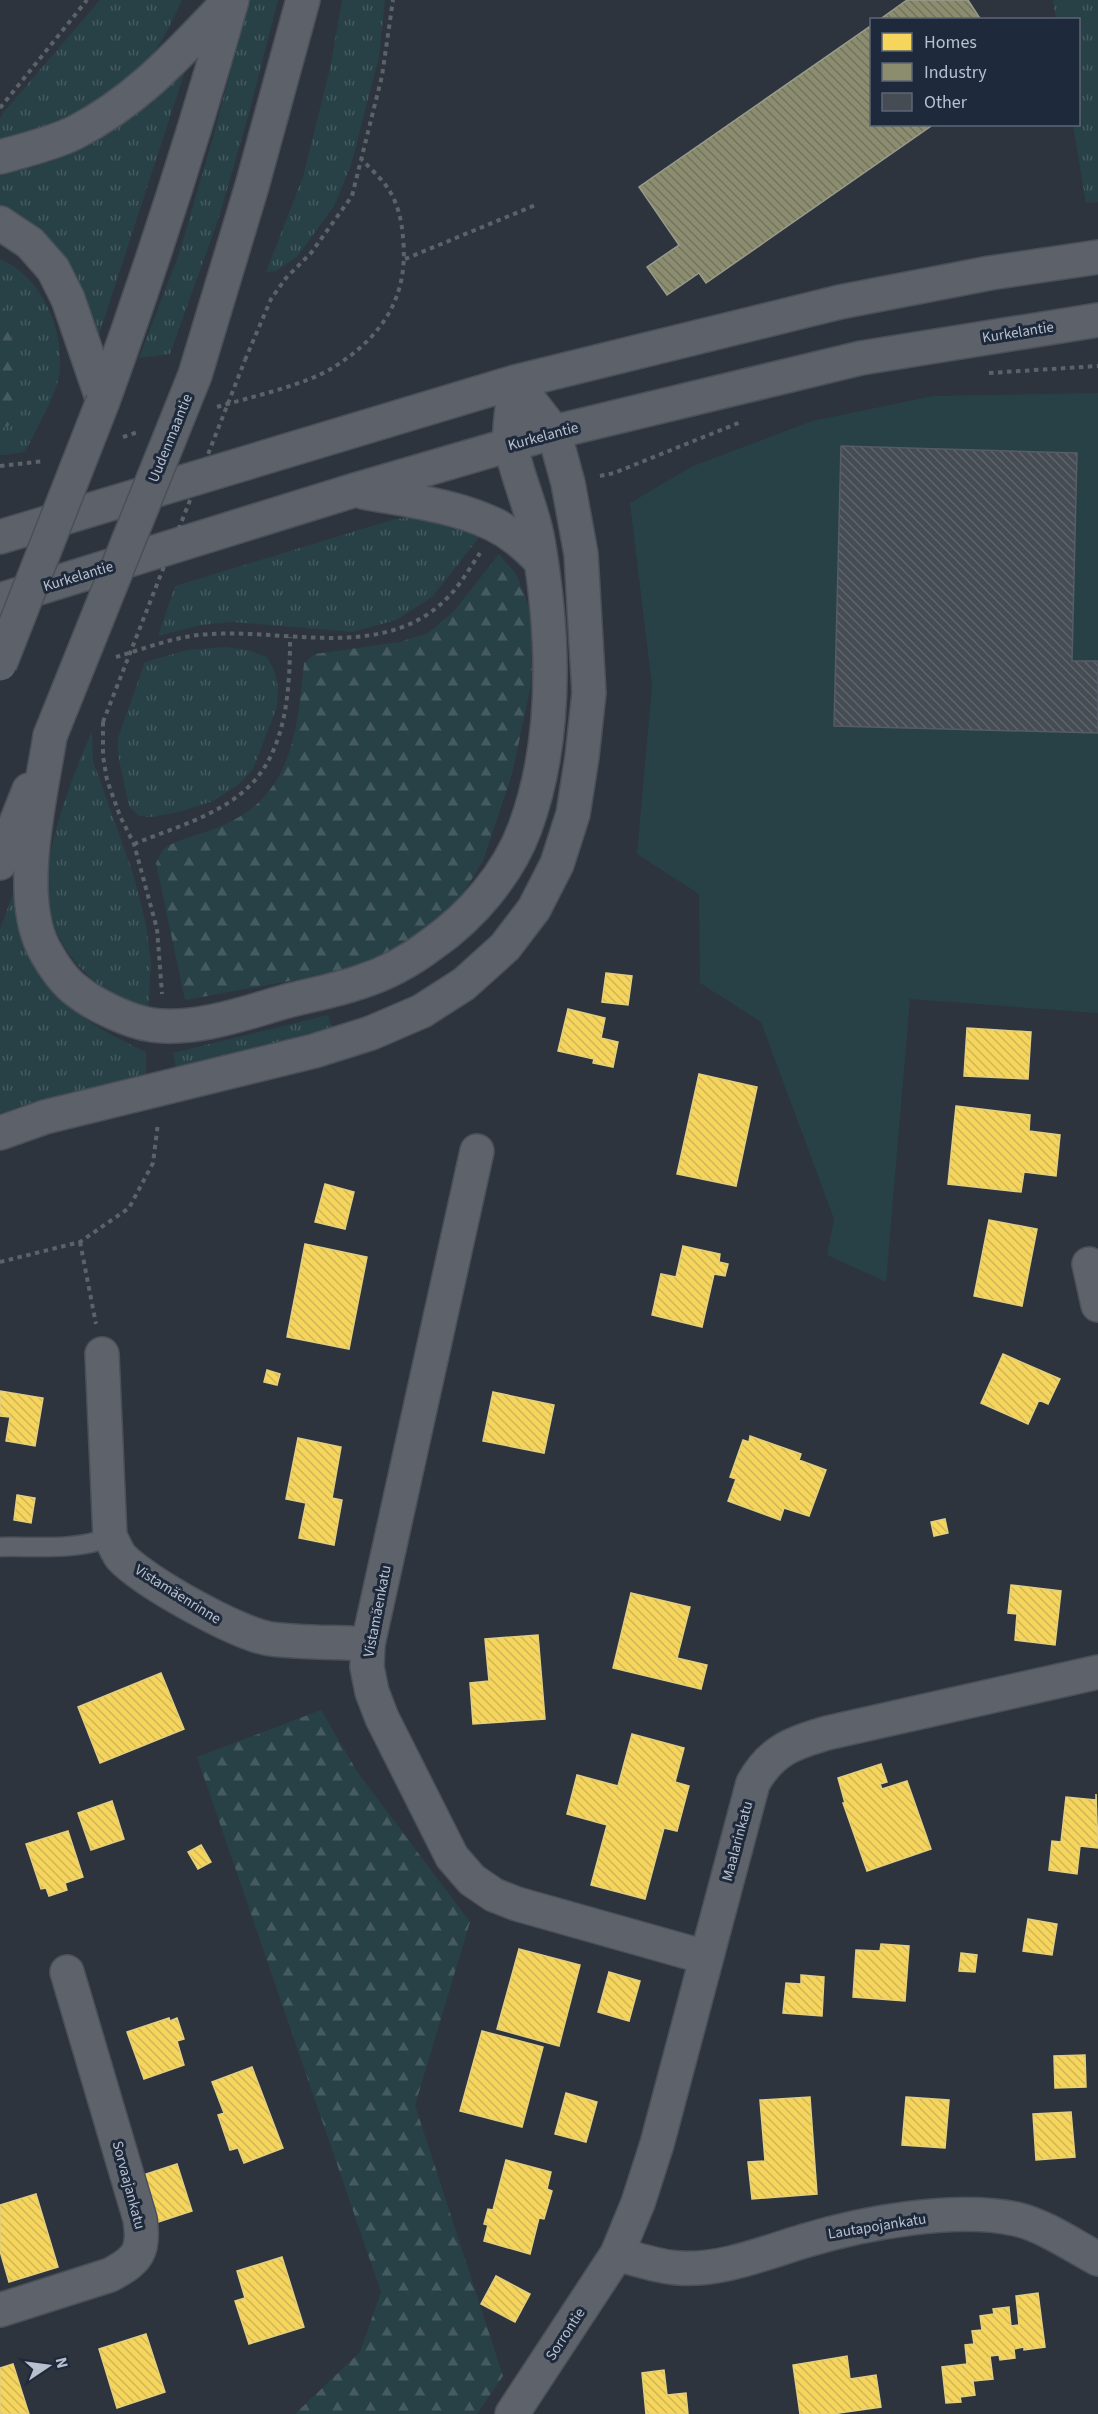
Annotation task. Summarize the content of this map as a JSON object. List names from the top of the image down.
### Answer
{
  "streets": {
    "main road": ["Kurkelantie", "Uudenmaantie"],
    "street": [
      "Vistamäenrinne",
      "Vistamäenkatu",
      "Maalarinkatu",
      "Sorvaajankatu",
      "Lautapojankatu",
      "Sorrontie"
    ]
  },
  "crossings": [
    ["Vistamäenrinne", "Vistamäenkatu"],
    ["Vistamäenkatu", "Maalarinkatu"],
    ["Maalarinkatu", "Lautapojankatu"],
    ["Maalarinkatu", "Sorrontie"],
    ["Lautapojankatu", "Sorrontie"]
  ],
  "legend": ["Homes", "Industry", "Other"],
  "north": "right"
}
